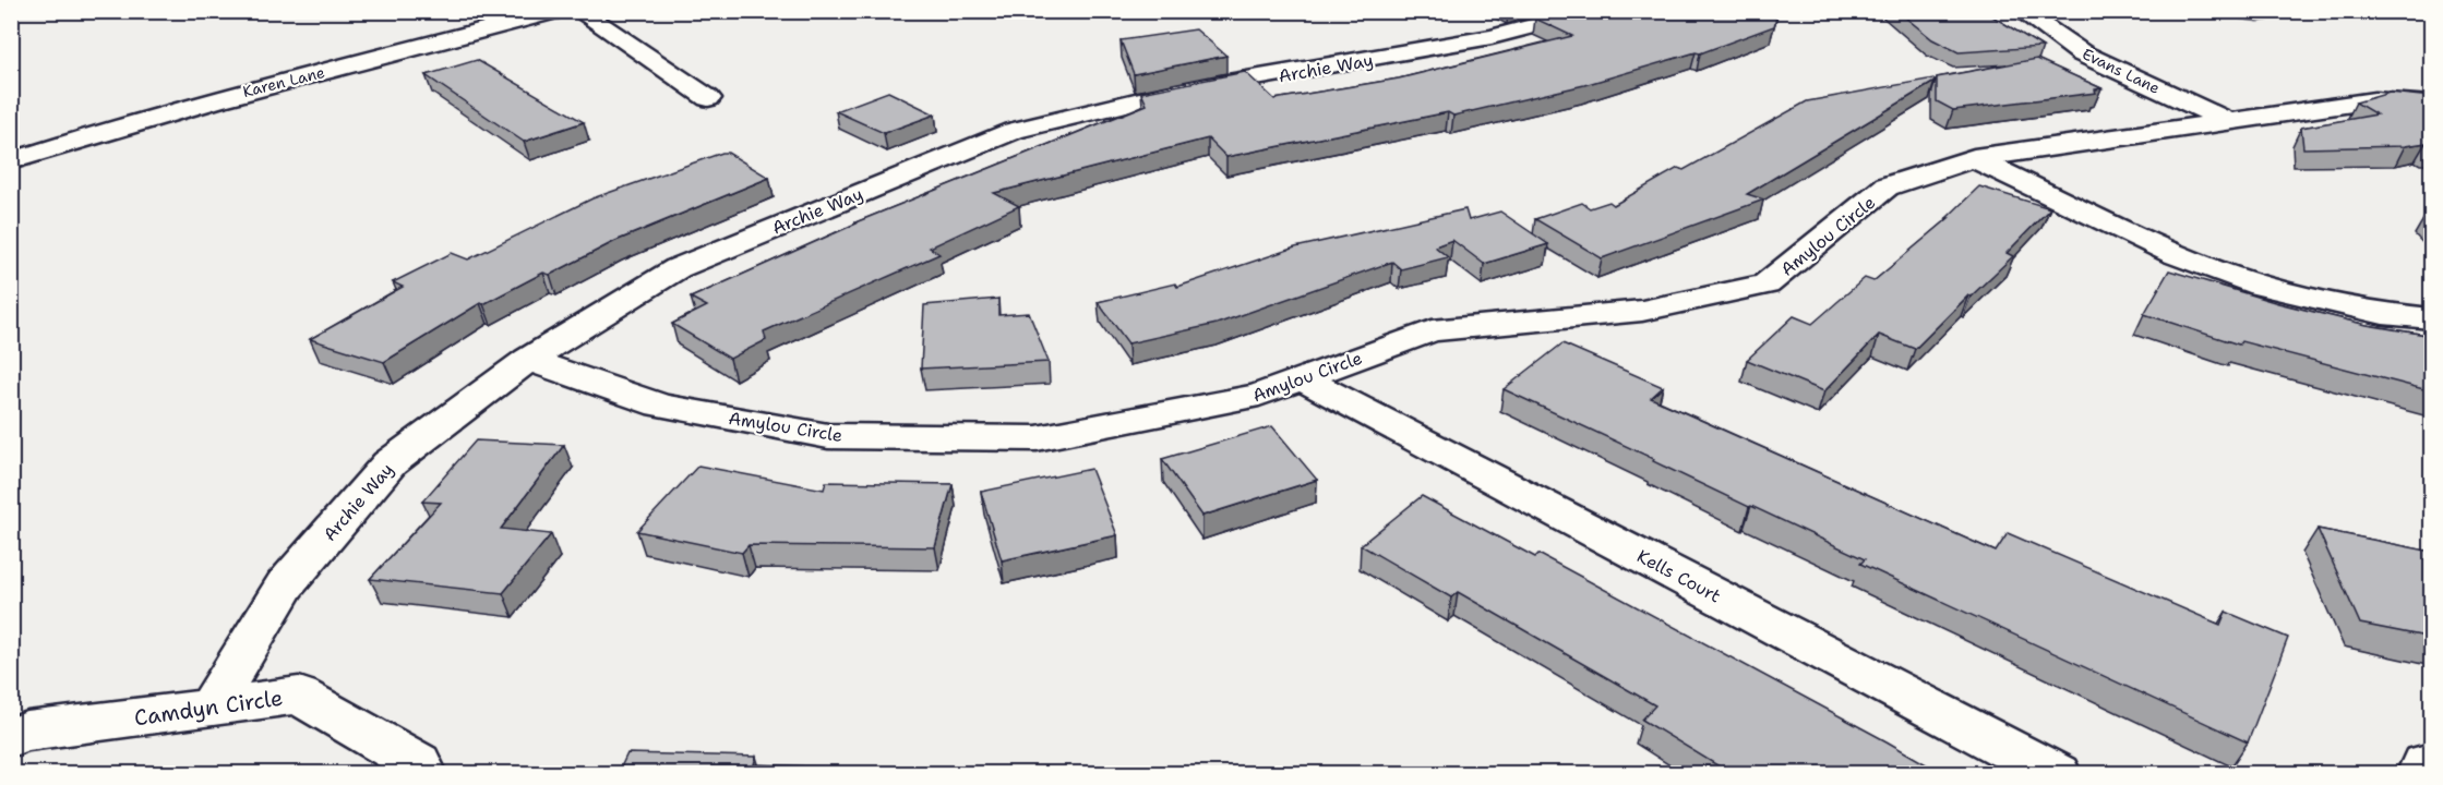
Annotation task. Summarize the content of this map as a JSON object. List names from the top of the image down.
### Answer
{
  "streets": {
    "street": [
      "Archie Way",
      "Evans Lane",
      "Karen Lane",
      "Amylou Circle",
      "Kells Court",
      "Camdyn Circle"
    ]
  },
  "crossings": [
    ["Archie Way", "Amylou Circle"],
    ["Archie Way", "Camdyn Circle"],
    ["Evans Lane", "Amylou Circle"],
    ["Amylou Circle", "Kells Court"]
  ]
}
